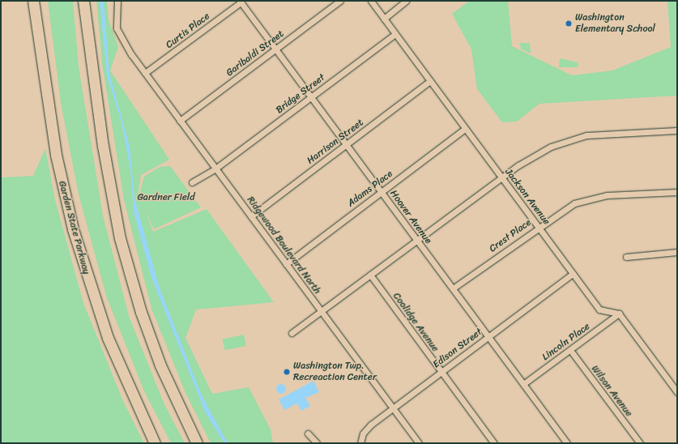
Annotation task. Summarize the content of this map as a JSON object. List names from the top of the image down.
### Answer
{
  "streets": {
    "highway": ["Garden State Parkway"],
    "street": [
      "Curtis Place",
      "Garibaldi Street",
      "Bridge Street",
      "Harrison Street",
      "Adams Place",
      "Jackson Avenue",
      "Hoover Avenue",
      "Crest Place",
      "Ridgewood Boulevard North",
      "Coolidge Avenue",
      "Lincoln Place",
      "Edison Street",
      "Wilson Avenue"
    ]
  },
  "crossings": [
    ["Curtis Place", "Hoover Avenue"],
    ["Curtis Place", "Ridgewood Boulevard North"],
    ["Garibaldi Street", "Hoover Avenue"],
    ["Garibaldi Street", "Ridgewood Boulevard North"],
    ["Bridge Street", "Jackson Avenue"],
    ["Bridge Street", "Hoover Avenue"],
    ["Bridge Street", "Ridgewood Boulevard North"],
    ["Harrison Street", "Jackson Avenue"],
    ["Harrison Street", "Hoover Avenue"],
    ["Harrison Street", "Ridgewood Boulevard North"],
    ["Adams Place", "Jackson Avenue"],
    ["Adams Place", "Hoover Avenue"],
    ["Adams Place", "Ridgewood Boulevard North"],
    ["Jackson Avenue", "Crest Place"],
    ["Jackson Avenue", "Lincoln Place"],
    ["Jackson Avenue", "Edison Street"],
    ["Hoover Avenue", "Crest Place"],
    ["Hoover Avenue", "Lincoln Place"],
    ["Hoover Avenue", "Edison Street"],
    ["Ridgewood Boulevard North", "Edison Street"],
    ["Coolidge Avenue", "Edison Street"],
    ["Lincoln Place", "Wilson Avenue"]
  ],
  "parks": ["Gardner Field"],
  "places": ["Washington Elementary School", "Washington Twp. Recreaction Center"]
}
